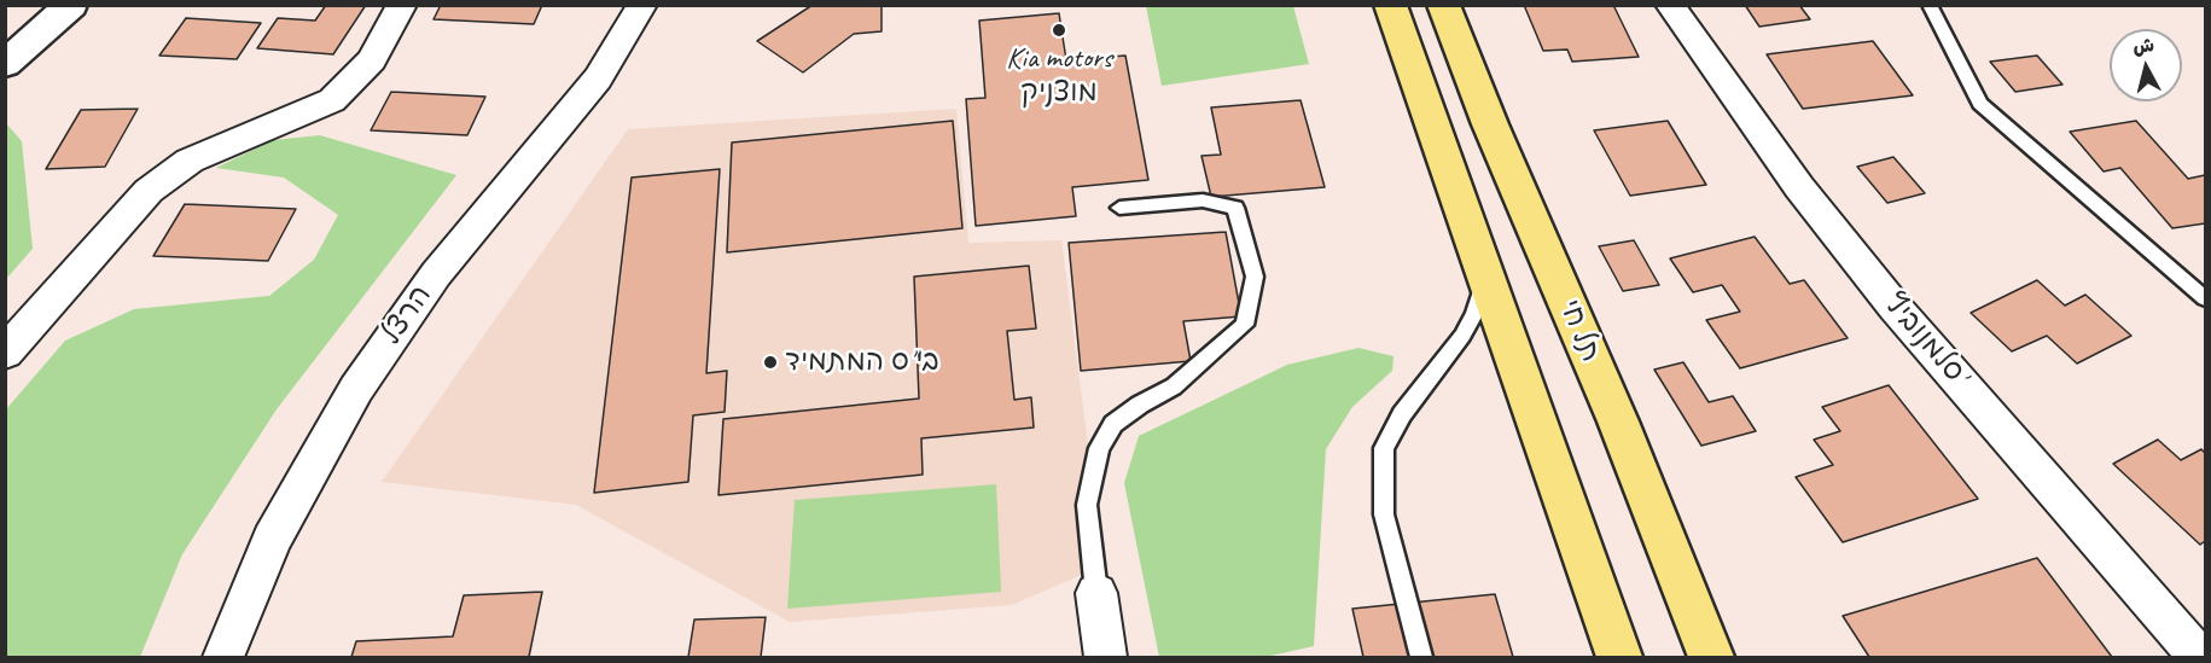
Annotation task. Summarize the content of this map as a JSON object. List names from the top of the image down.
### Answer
{
  "streets": {
    "highway": ["תל חי"],
    "street": ["הרצל", "סלמנוביץ'"]
  },
  "places": ["Kia motors מוצניק", "בי\"ס המתמיד"],
  "north": "top"
}
